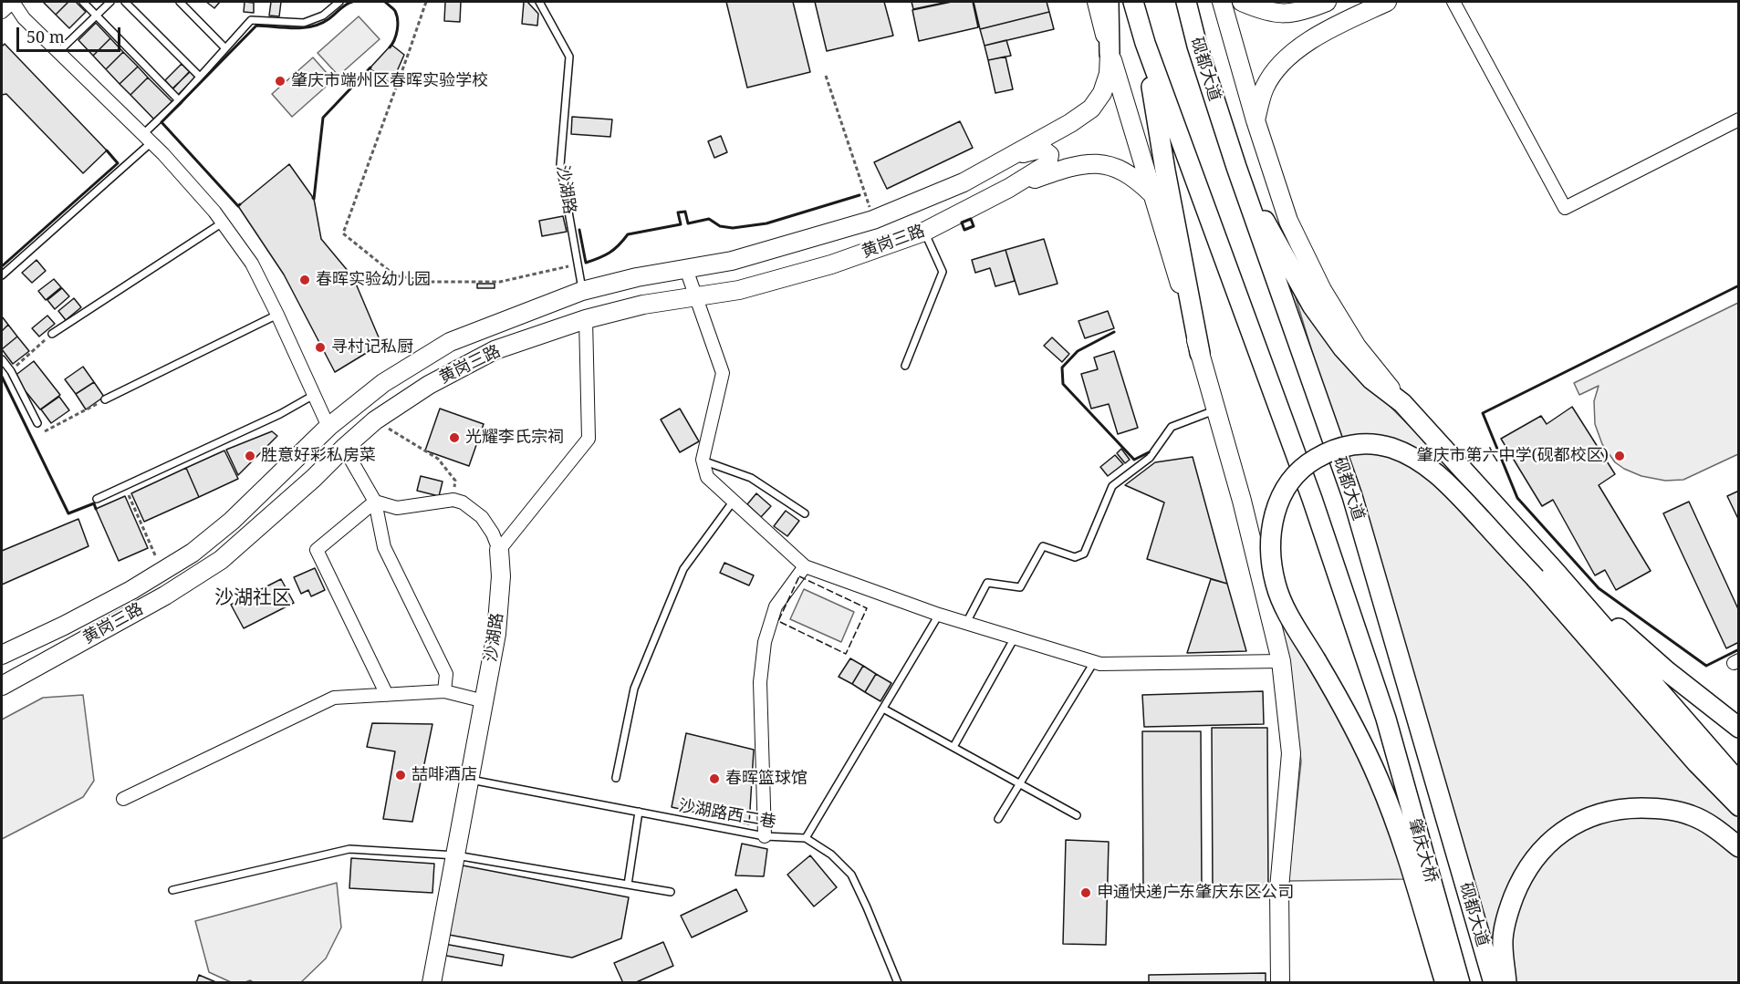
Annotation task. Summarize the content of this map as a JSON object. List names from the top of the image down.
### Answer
{
  "streets": {
    "main road": [
      "砚都大道",
      "沙湖路",
      "黄岗三路",
      "肇庆大桥"
    ],
    "lane": ["沙湖路西二巷"]
  },
  "crossings": [
    ["沙湖路", "黄岗三路"],
    ["沙湖路", "沙湖路西二巷"]
  ],
  "districts": ["沙湖社区"],
  "places": [
    "肇庆市端州区春晖实验学校",
    "春晖实验幼儿园",
    "寻村记私厨",
    "光耀李氏宗祠",
    "胜意好彩私房菜",
    "肇庆市第六中学(砚都校区)",
    "喆啡酒店",
    "春晖篮球馆",
    "申通快递广东肇庆东区公司"
  ],
  "scale_bar": "50 m"
}
